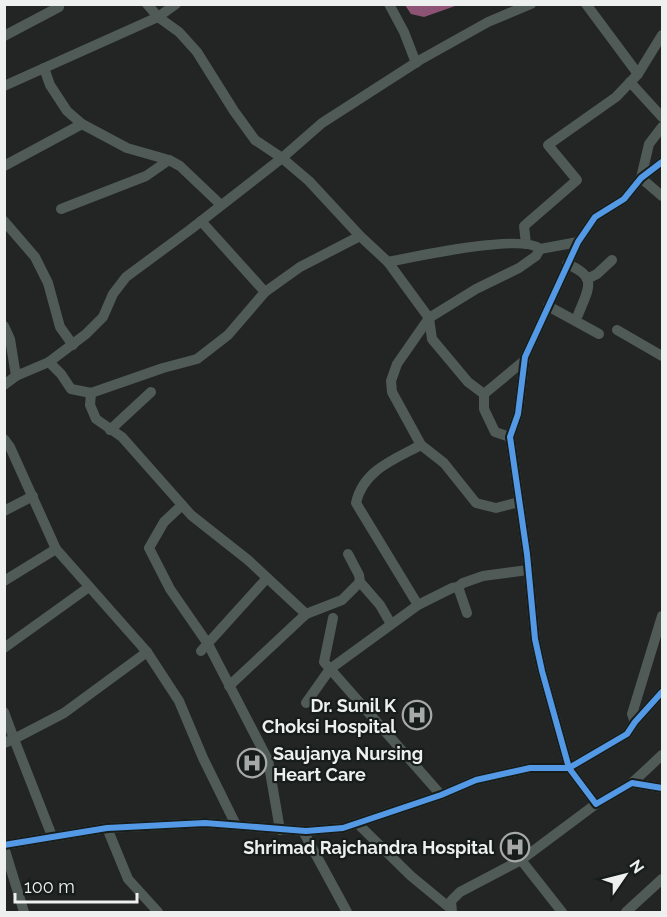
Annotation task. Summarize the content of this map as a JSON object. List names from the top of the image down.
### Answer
{
  "places": {
    "hospital": ["Dr. Sunil K Choksi Hospital", "Saujanya Nursing Heart Care", "Shrimad Rajchandra Hospital"]
  },
  "scale_bar": "100 m",
  "north": "top right"
}
